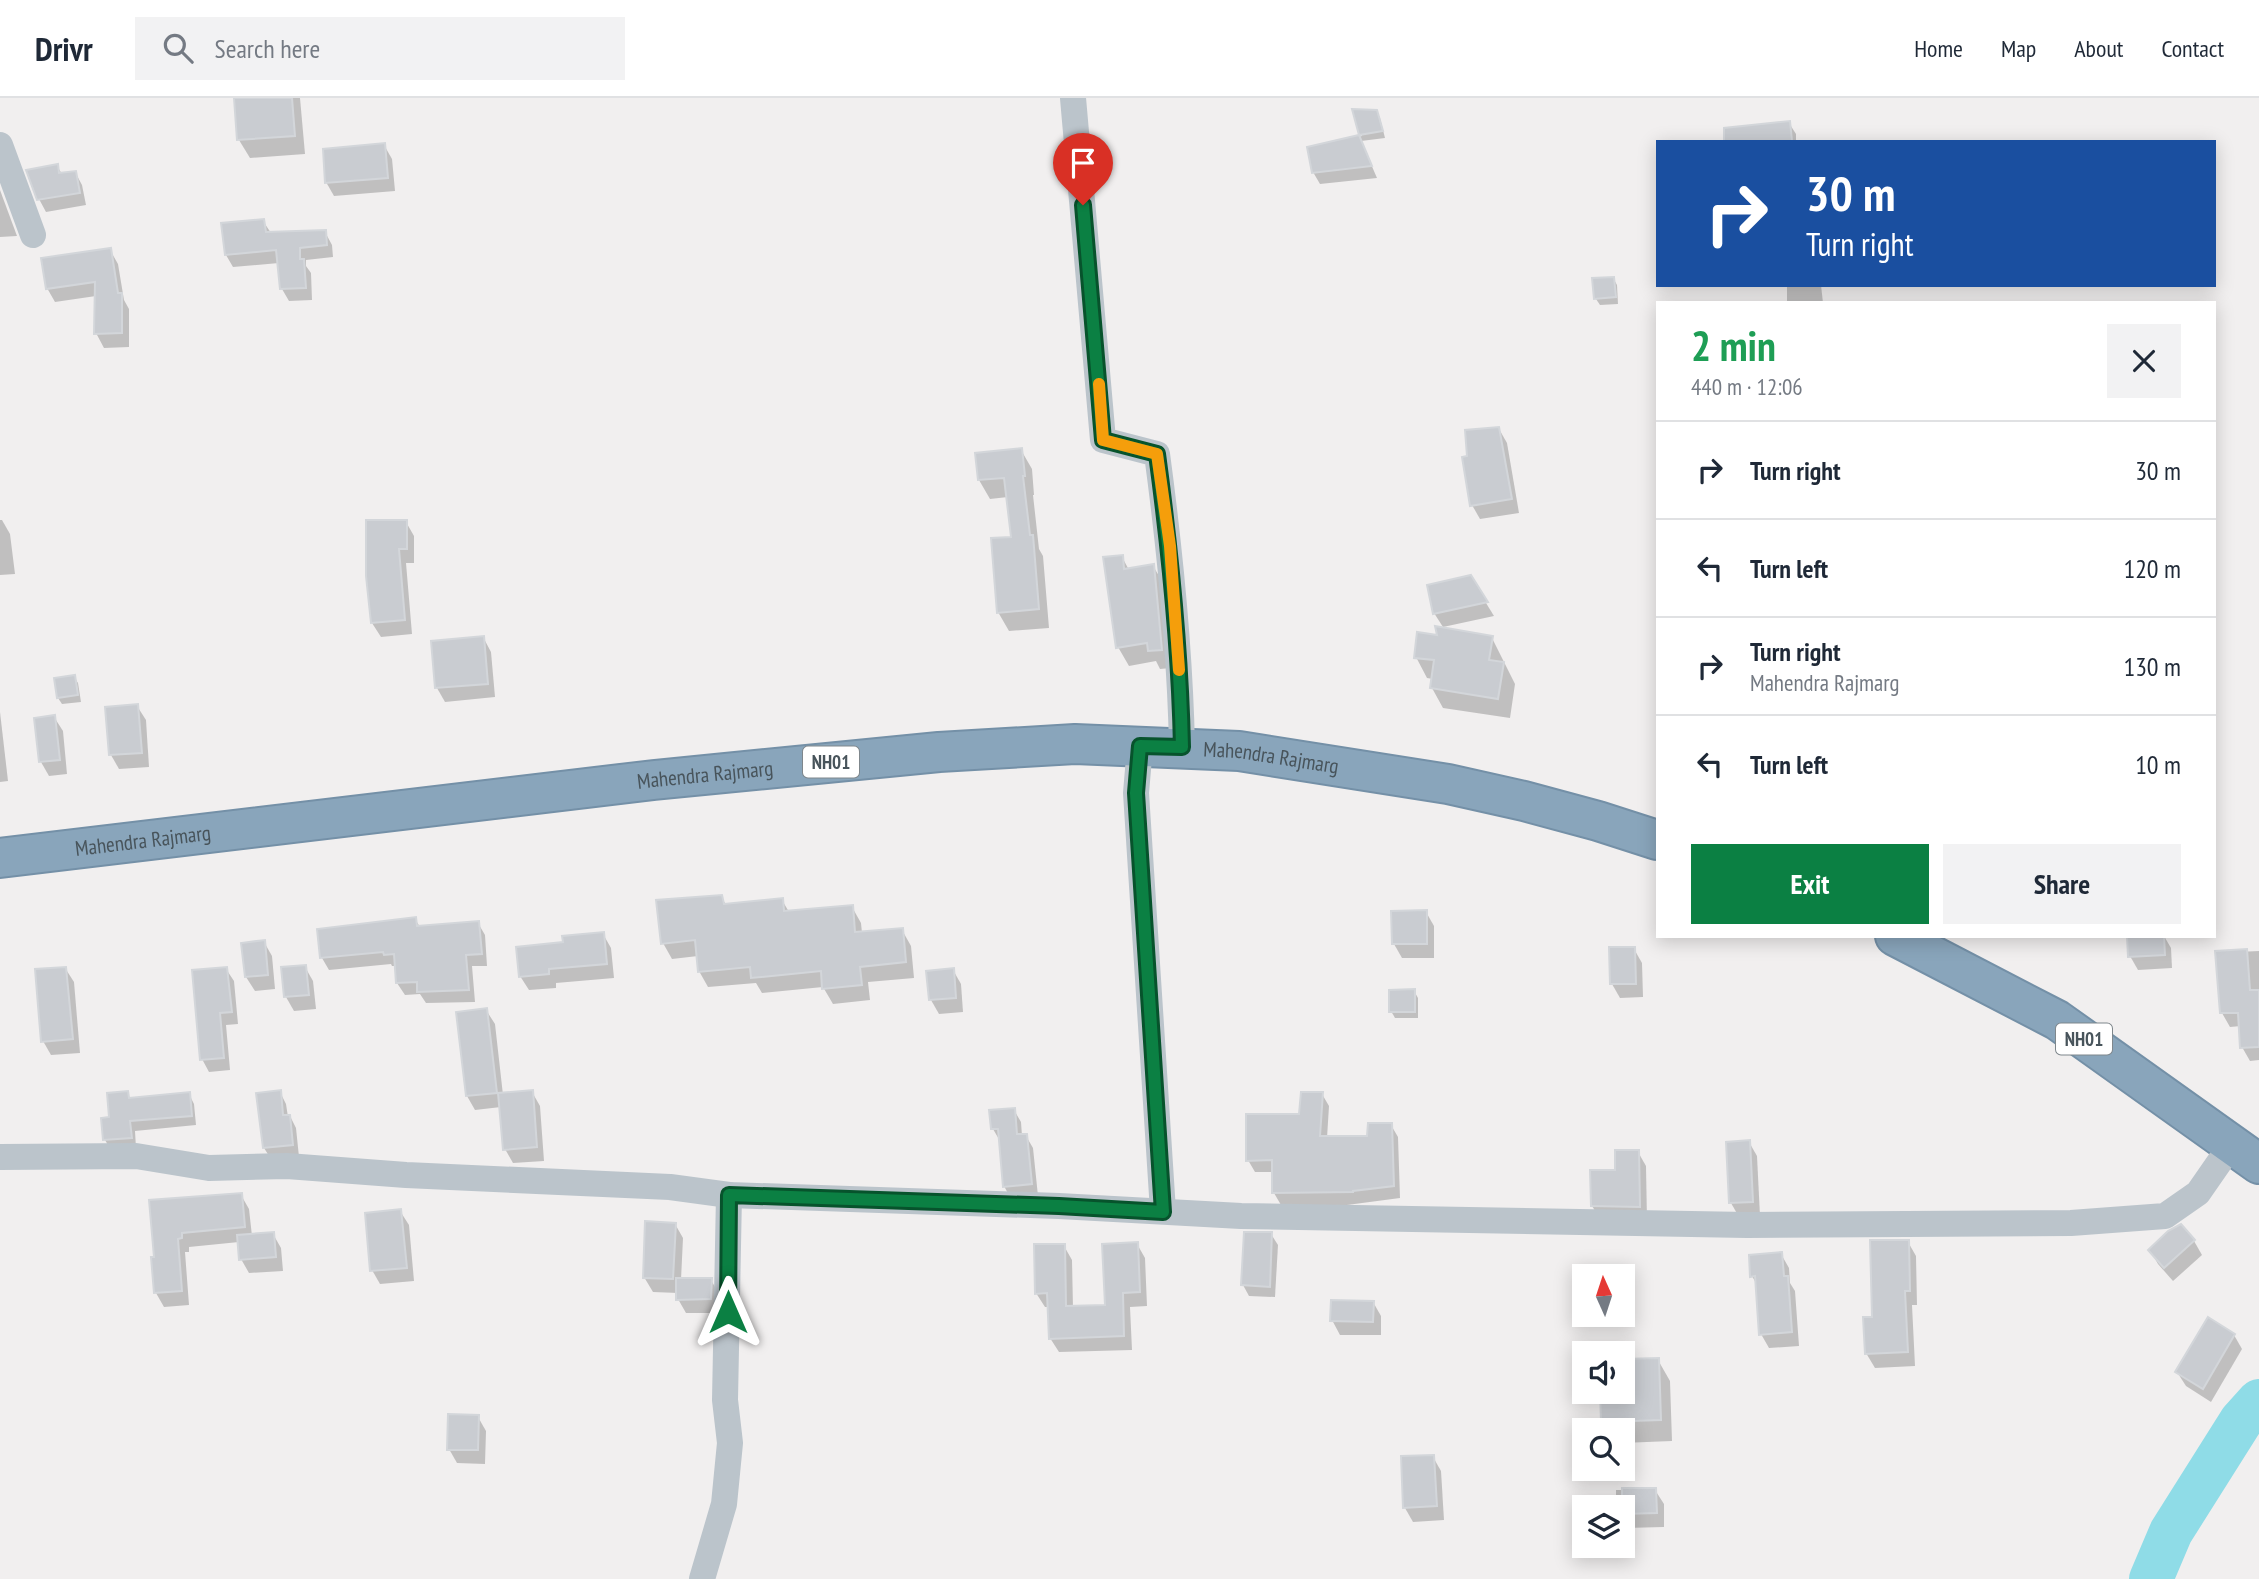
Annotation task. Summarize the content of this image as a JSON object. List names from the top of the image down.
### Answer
{
  "streets": {
    "highway": ["Mahendra Rajmarg", "NH01"]
  },
  "north": "top",
  "page": {
    "header": "Drivr",
    "search": "Search here",
    "nav": [
      "Home",
      "Map",
      "About",
      "Contact"
    ],
    "turn": ["30 m", "Turn right"],
    "heading": ["2 min", "440 m · 12:06"],
    "list": [
      {
        "name": "Turn right",
        "value": "30 m"
      },
      {
        "name": "Turn left",
        "value": "120 m"
      },
      {
        "name": "Turn right",
        "note": "Mahendra Rajmarg",
        "value": "130 m"
      },
      {
        "name": "Turn left",
        "value": "10 m"
      }
    ],
    "buttons": ["Exit", "Share"]
  }
}
